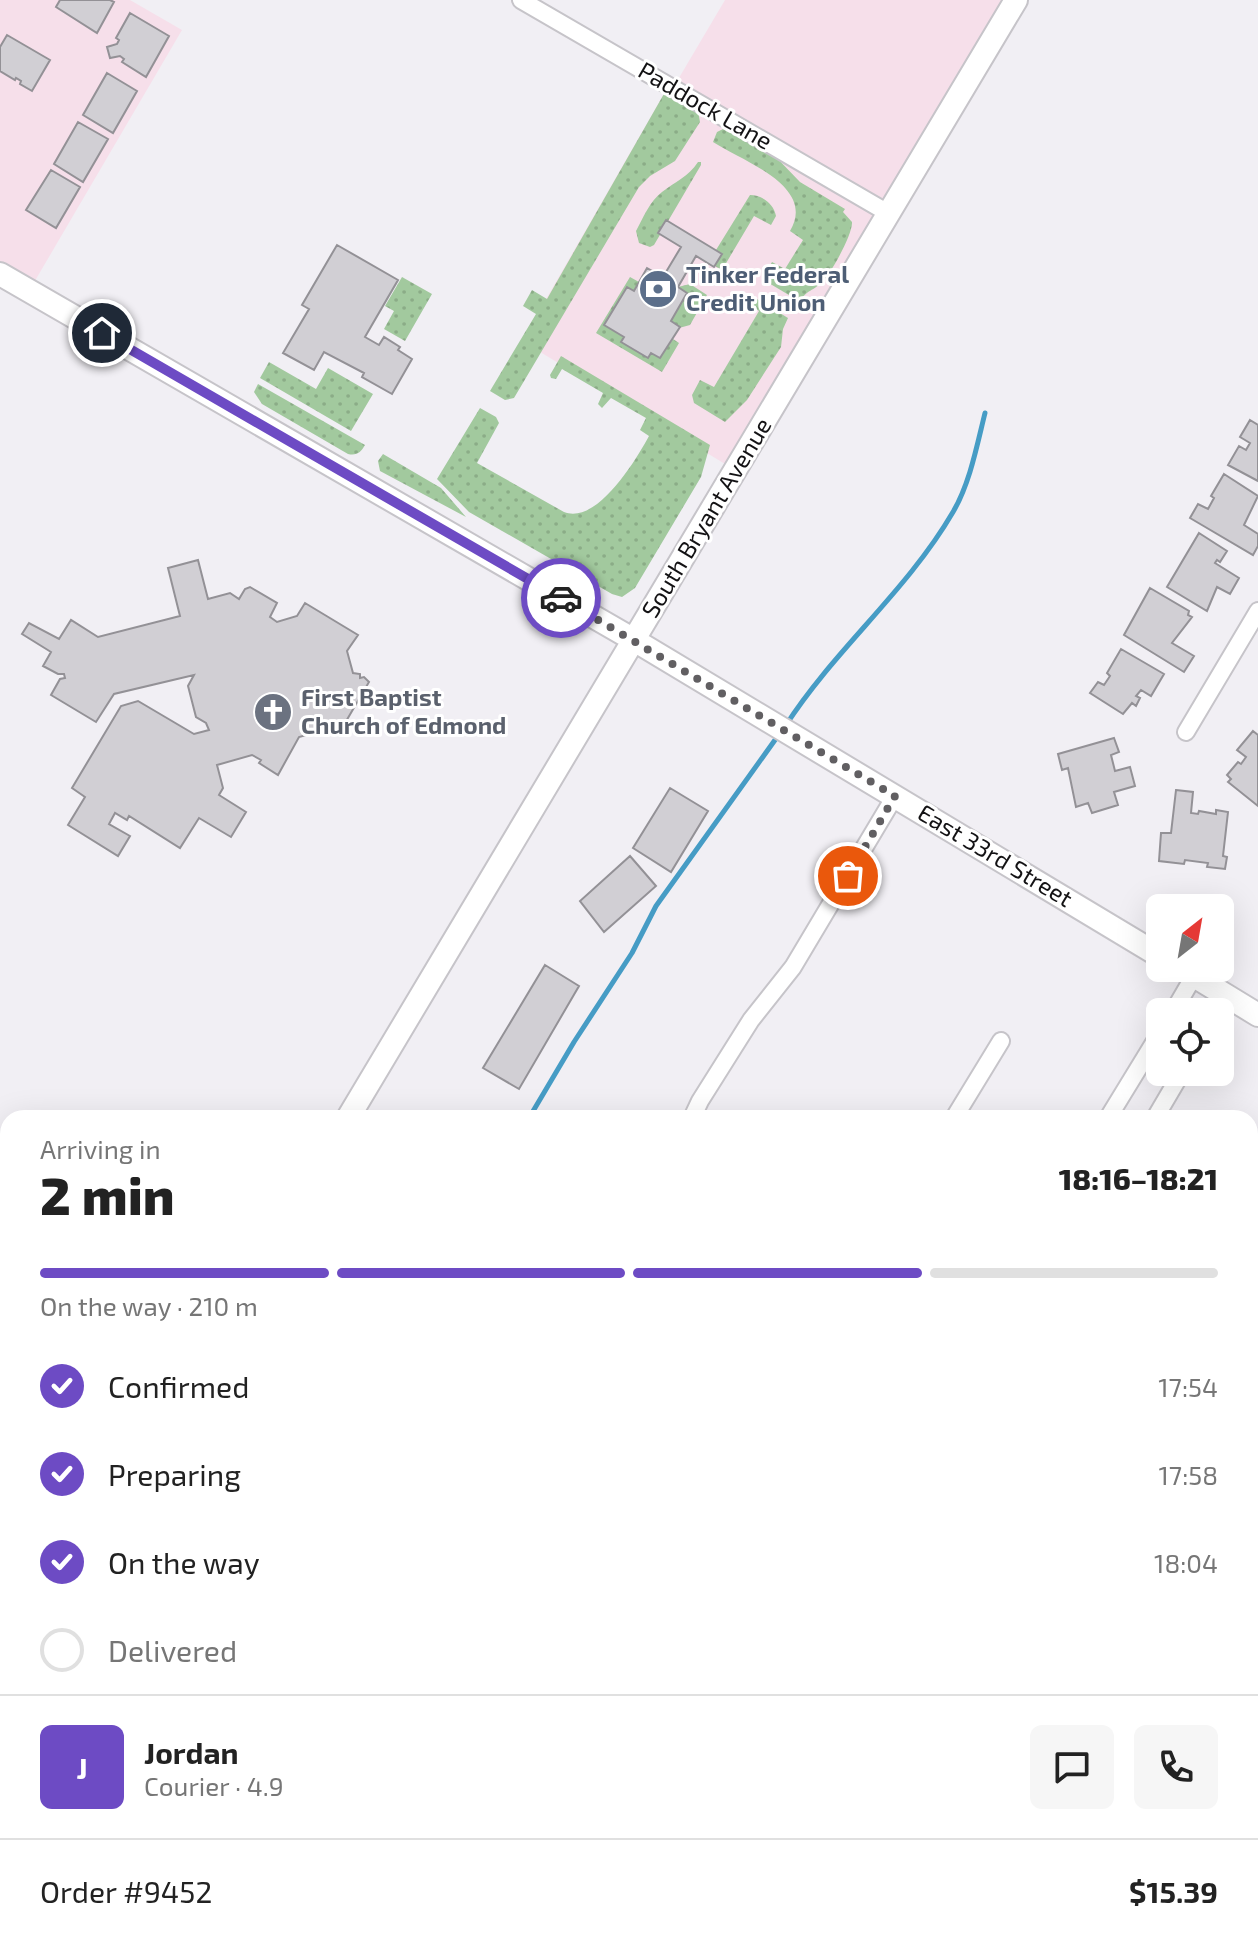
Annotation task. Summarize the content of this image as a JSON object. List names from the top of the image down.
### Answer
{
  "streets": {
    "street": ["Paddock Lane", "South Bryant Avenue", "East 33rd Street"]
  },
  "crossings": [
    ["Paddock Lane", "South Bryant Avenue"],
    ["South Bryant Avenue", "East 33rd Street"]
  ],
  "places": {
    "bank": ["Tinker Federal Credit Union"],
    "church": ["First Baptist Church of Edmond"]
  },
  "north": "top right",
  "page": {
    "heading": ["2 min", "Arriving in", "18:16–18:21"],
    "panel": [
      "Jordan",
      "Courier · 4.9",
      "Order #9452",
      "$15.39"
    ],
    "bar": "On the way · 210 m",
    "list": [
      ["Confirmed", "17:54"],
      ["Preparing", "17:58"],
      ["On the way", "18:04"],
      "Delivered"
    ],
    "round": "J"
  }
}
